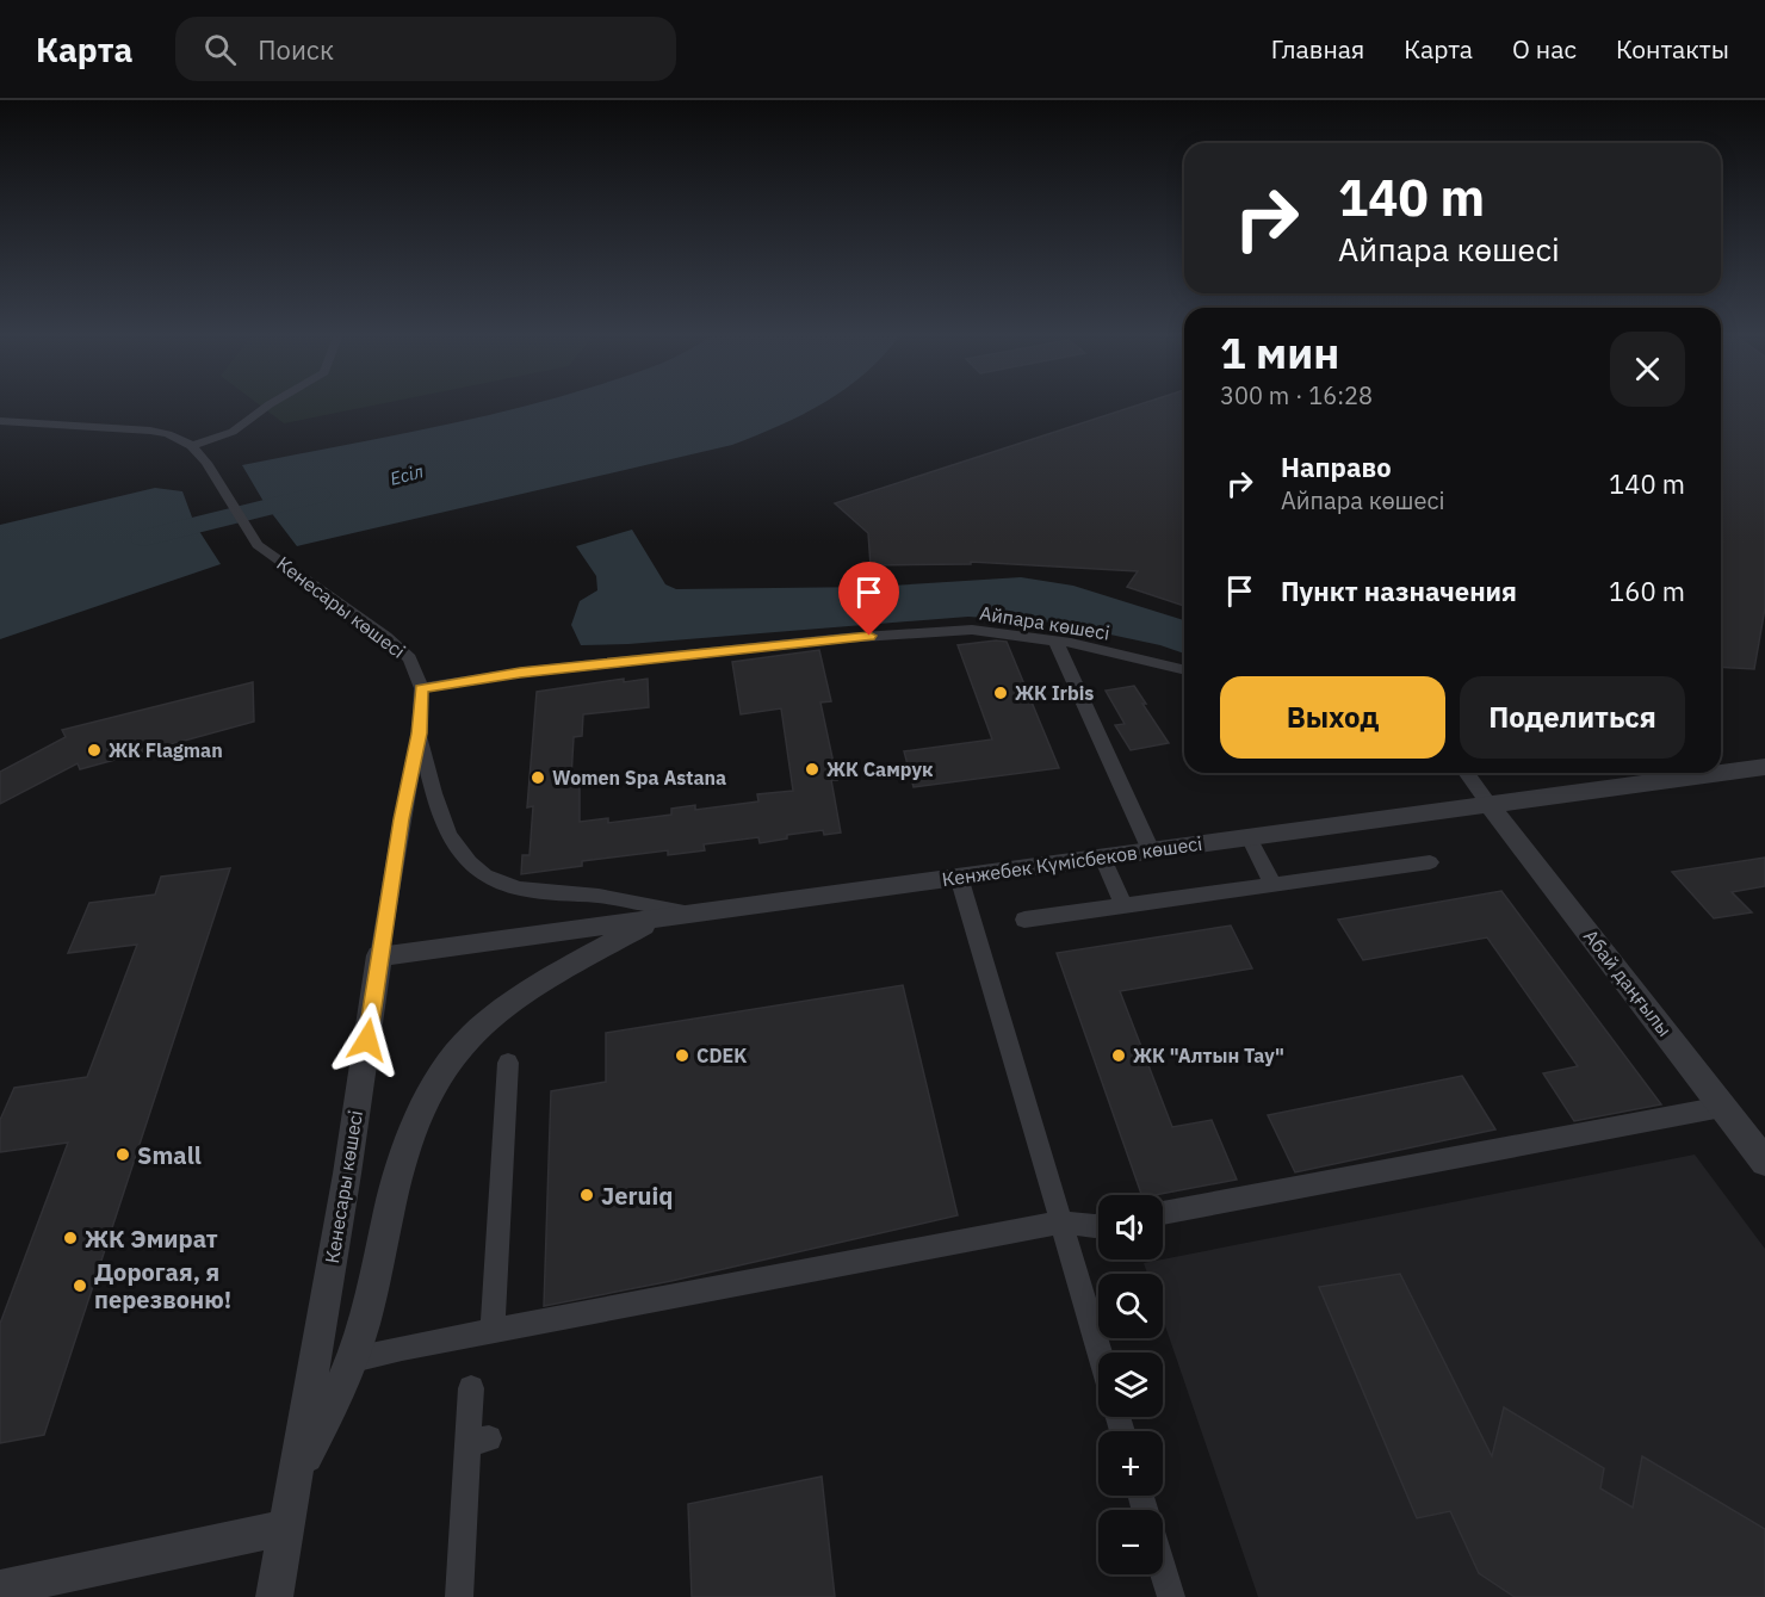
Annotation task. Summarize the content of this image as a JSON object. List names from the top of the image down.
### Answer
{
  "streets": {
    "street": [
      "Кенесары көшесі",
      "Айпара көшесі",
      "Кенжебек Күмісбеков көшесі",
      "Абай даңғылы"
    ]
  },
  "crossings": [
    ["Кенесары көшесі", "Айпара көшесі"],
    ["Кенесары көшесі", "Кенжебек Күмісбеков көшесі"],
    ["Кенжебек Күмісбеков көшесі", "Абай даңғылы"]
  ],
  "water": ["Есіл"],
  "places": [
    "ЖК Irbis",
    "ЖК Flagman",
    "ЖК Самрук",
    "Women Spa Astana",
    "CDEK",
    "ЖК \"Алтын Тау\"",
    "Small",
    "Jeruiq",
    "ЖК Эмират",
    "Дорогая, я перезвоню!"
  ],
  "page": {
    "header": "Карта",
    "search": "Поиск",
    "nav": [
      "Главная",
      "Карта",
      "О нас",
      "Контакты"
    ],
    "turn": ["140 m", "Айпара көшесі"],
    "heading": ["1 мин", "300 m · 16:28"],
    "list": [
      {
        "name": "Направо",
        "note": "Айпара көшесі",
        "value": "140 m"
      },
      {
        "name": "Пункт назначения",
        "value": "160 m"
      }
    ],
    "buttons": ["Выход", "Поделиться"],
    "map_buttons": ["+", "−"]
  }
}
